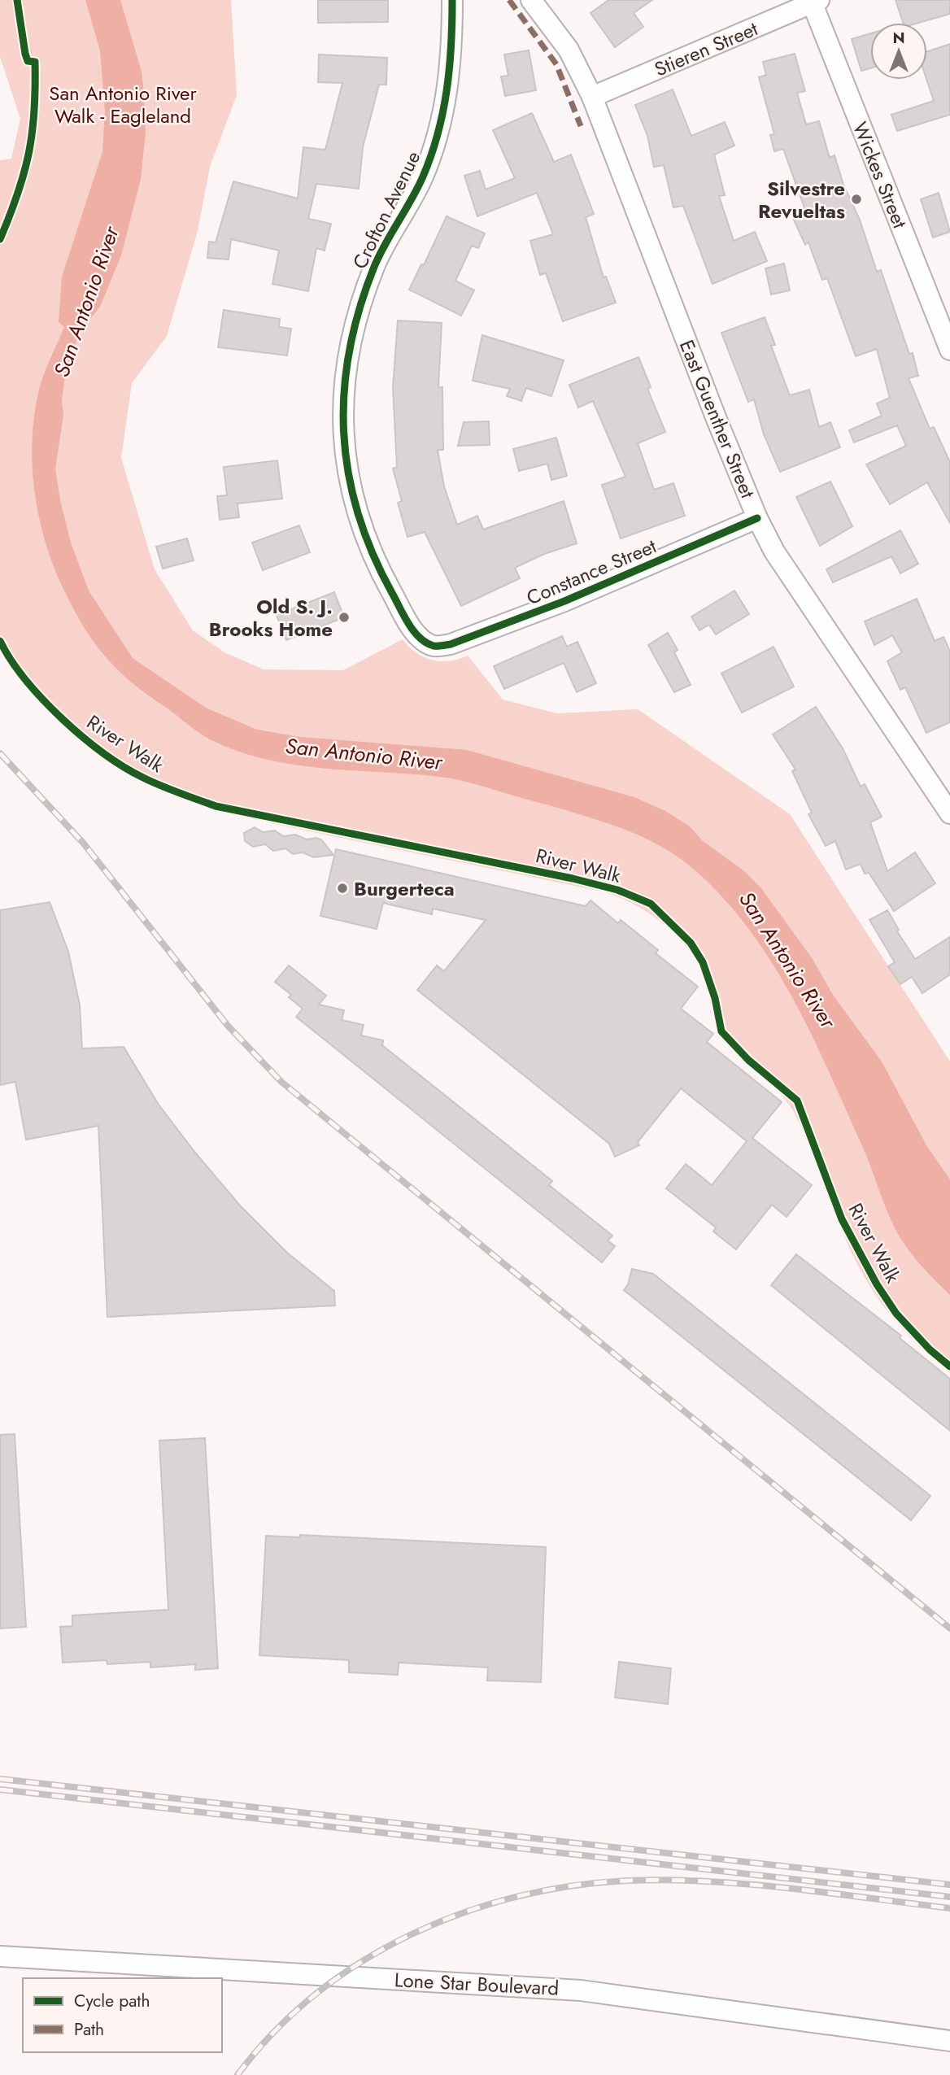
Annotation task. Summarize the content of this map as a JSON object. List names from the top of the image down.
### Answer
{
  "streets": {
    "street": [
      "Stieren Street",
      "Wickes Street",
      "Crofton Avenue",
      "East Guenther Street",
      "Constance Street",
      "Lone Star Boulevard"
    ],
    "cycle path": ["River Walk"]
  },
  "crossings": [
    ["Stieren Street", "Wickes Street"],
    ["Stieren Street", "East Guenther Street"],
    ["Crofton Avenue", "Constance Street"],
    ["East Guenther Street", "Constance Street"]
  ],
  "water": ["San Antonio River"],
  "parks": ["San Antonio River Walk - Eagleland"],
  "places": ["Silvestre Revueltas", "Old S. J. Brooks Home", "Burgerteca"],
  "legend": ["Cycle path", "Path"],
  "north": "top"
}
